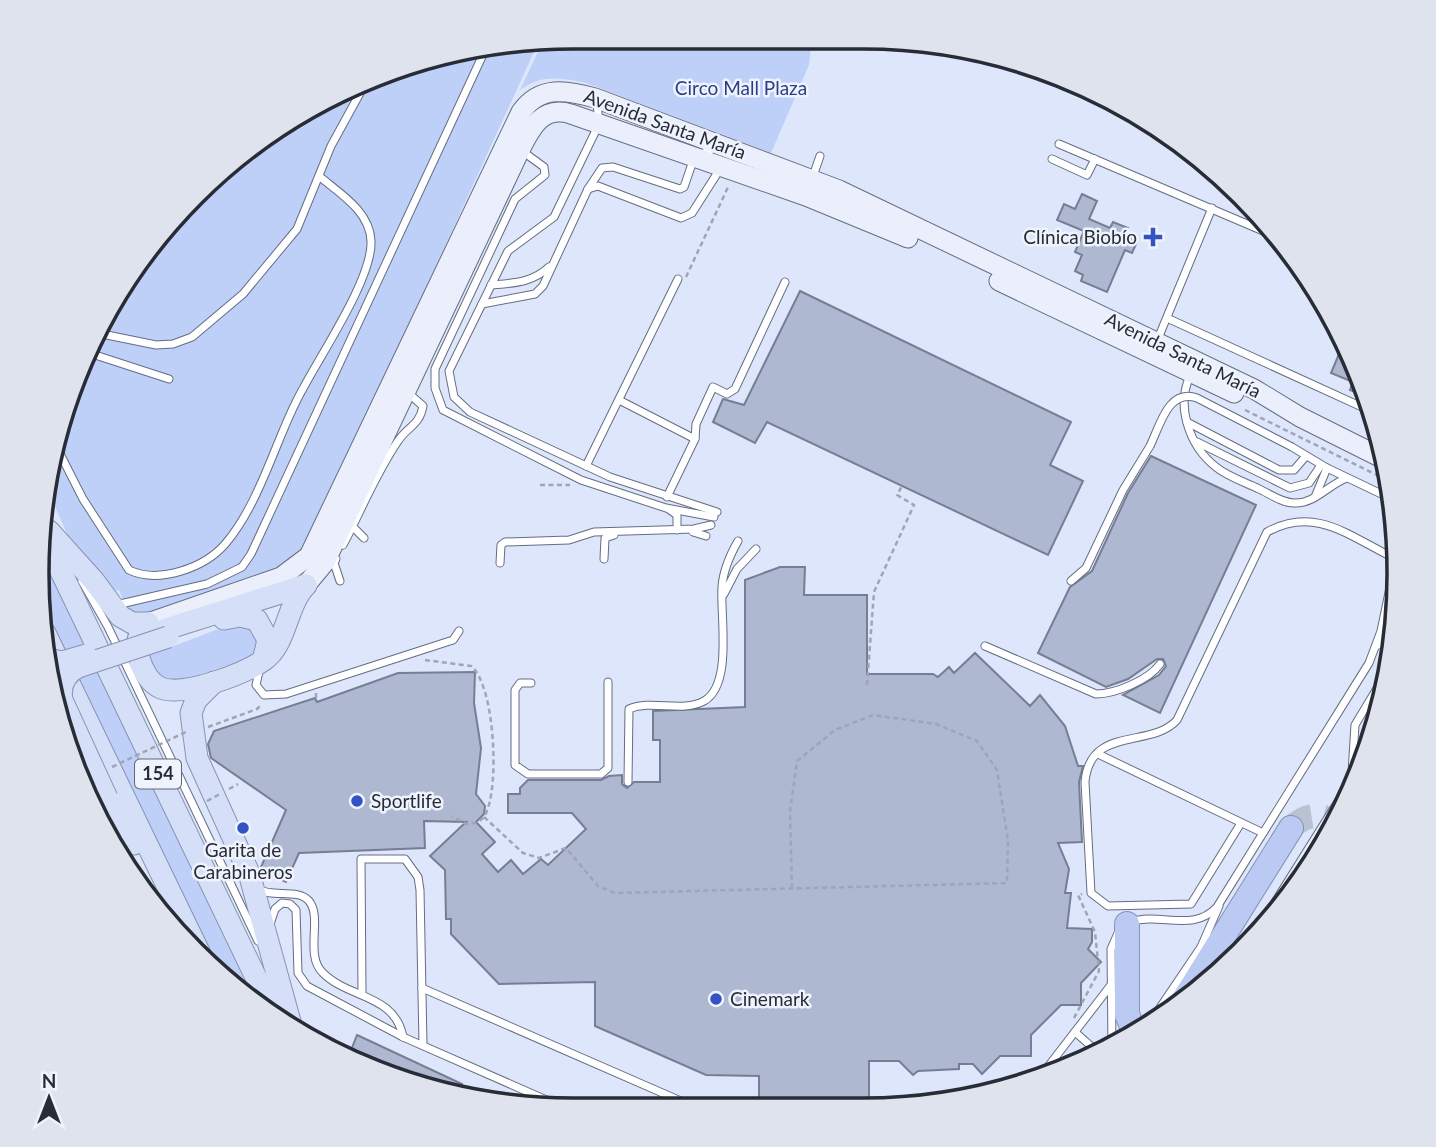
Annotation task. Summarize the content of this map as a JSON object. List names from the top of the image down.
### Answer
{
  "streets": {
    "main road": ["Avenida Santa María", "154"]
  },
  "parks": ["Circo Mall Plaza"],
  "places": {
    "health": ["Clínica Biobío"],
    "other": ["Sportlife", "Garita de Carabineros", "Cinemark"]
  },
  "north": "top"
}
